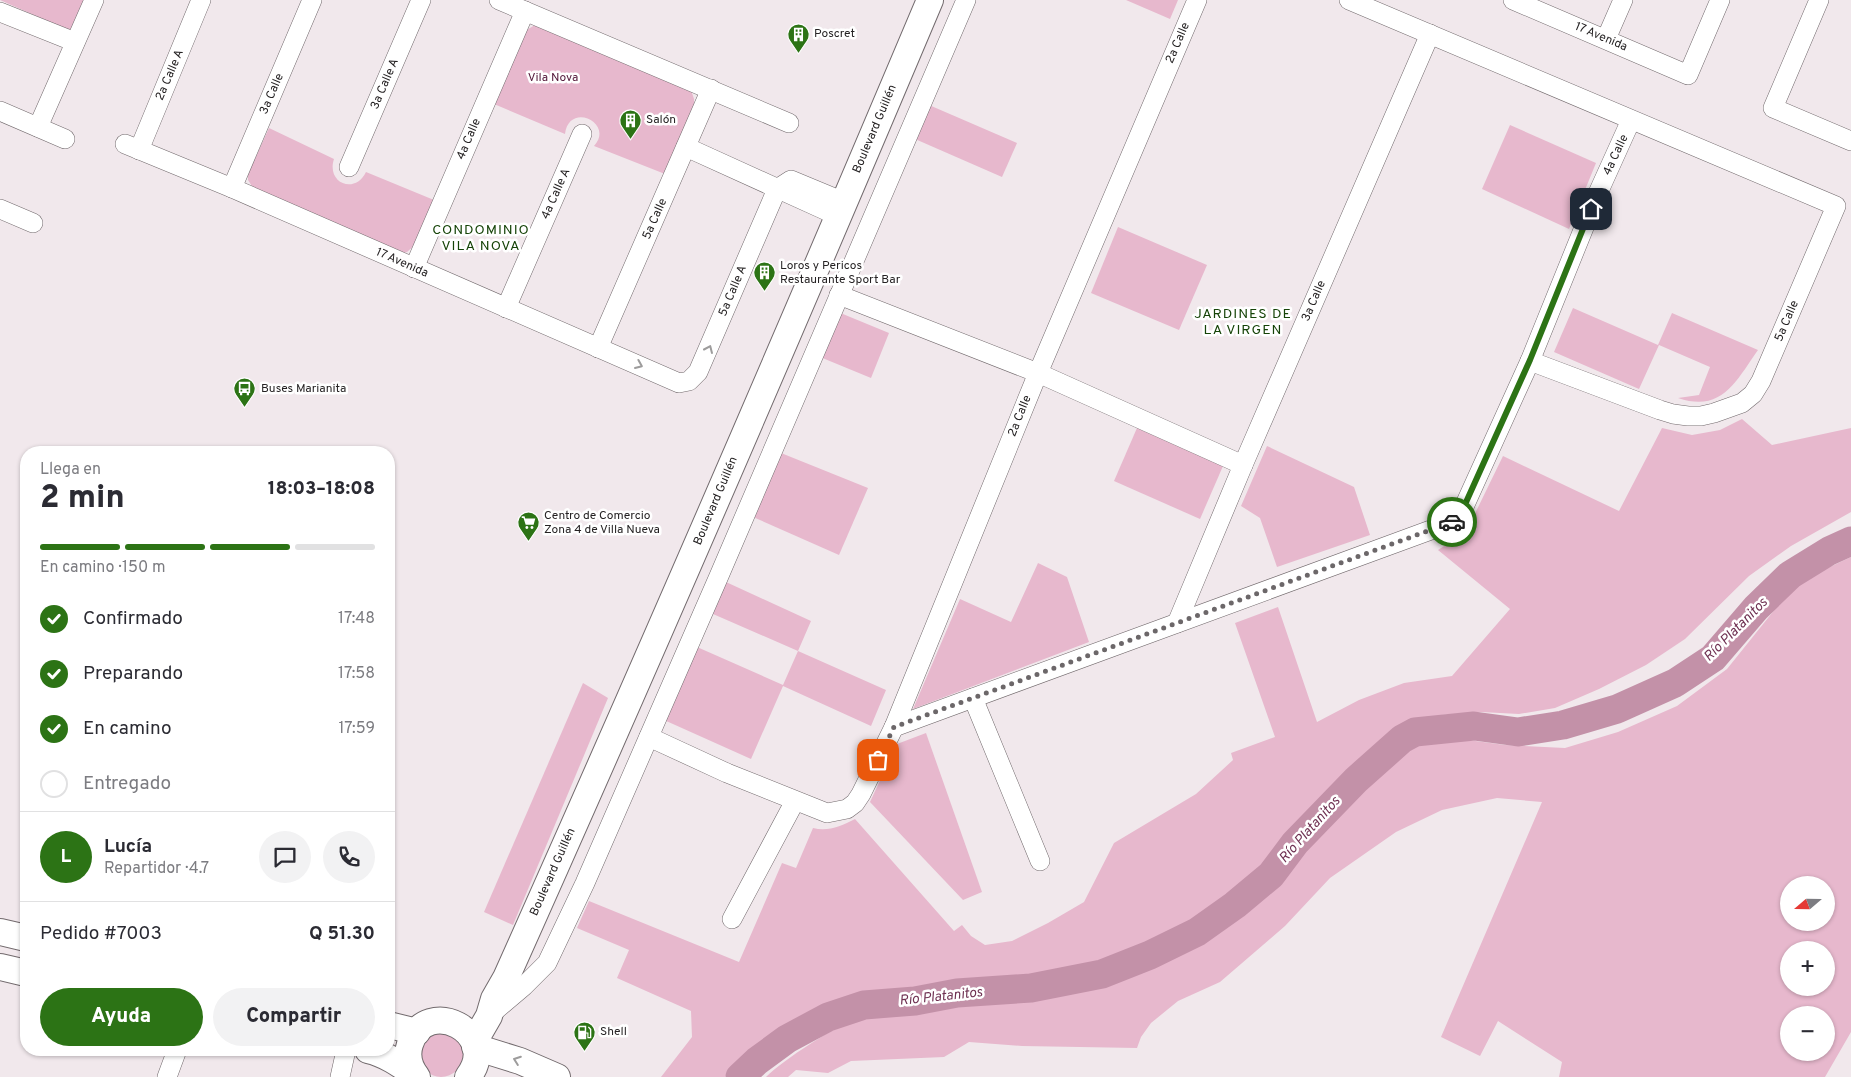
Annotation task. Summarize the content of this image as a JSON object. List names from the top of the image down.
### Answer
{
  "streets": {
    "main road": ["Boulevard Guillén"],
    "street": [
      "17 Avenida",
      "2a Calle",
      "2a Calle A",
      "3a Calle A",
      "3a Calle",
      "4a Calle",
      "4a Calle A",
      "5a Calle",
      "5a Calle A"
    ]
  },
  "crossings": [
    ["17 Avenida", "2a Calle A"],
    ["17 Avenida", "3a Calle"],
    ["17 Avenida", "4a Calle"],
    ["17 Avenida", "4a Calle A"],
    ["17 Avenida", "5a Calle"],
    ["17 Avenida", "5a Calle A"],
    ["3a Calle", "4a Calle"],
    ["4a Calle", "5a Calle"]
  ],
  "districts": ["CONDOMINIO VILA NOVA", "JARDINES DE LA VIRGEN"],
  "water": ["Río Platanitos"],
  "parks": ["Vila Nova"],
  "places": {
    "building": ["Poscret", "Salón", "Loros y Pericos Restaurante Sport Bar"],
    "bus stop": ["Buses Marianita"],
    "supermarket": ["Centro de Comercio Zona 4 de Villa Nueva"],
    "fuel station": ["Shell"]
  },
  "north": "left",
  "page": {
    "heading": ["2 min", "Llega en", "18:03–18:08"],
    "panel": [
      "Lucía",
      "Repartidor · 4.7",
      "Pedido #7003",
      "Q 51.30"
    ],
    "bar": "En camino · 150 m",
    "list": [
      ["Confirmado", "17:48"],
      ["Preparando", "17:58"],
      ["En camino", "17:59"],
      "Entregado"
    ],
    "round": "L",
    "map_buttons": ["+", "−"],
    "buttons": ["Ayuda", "Compartir"]
  }
}
